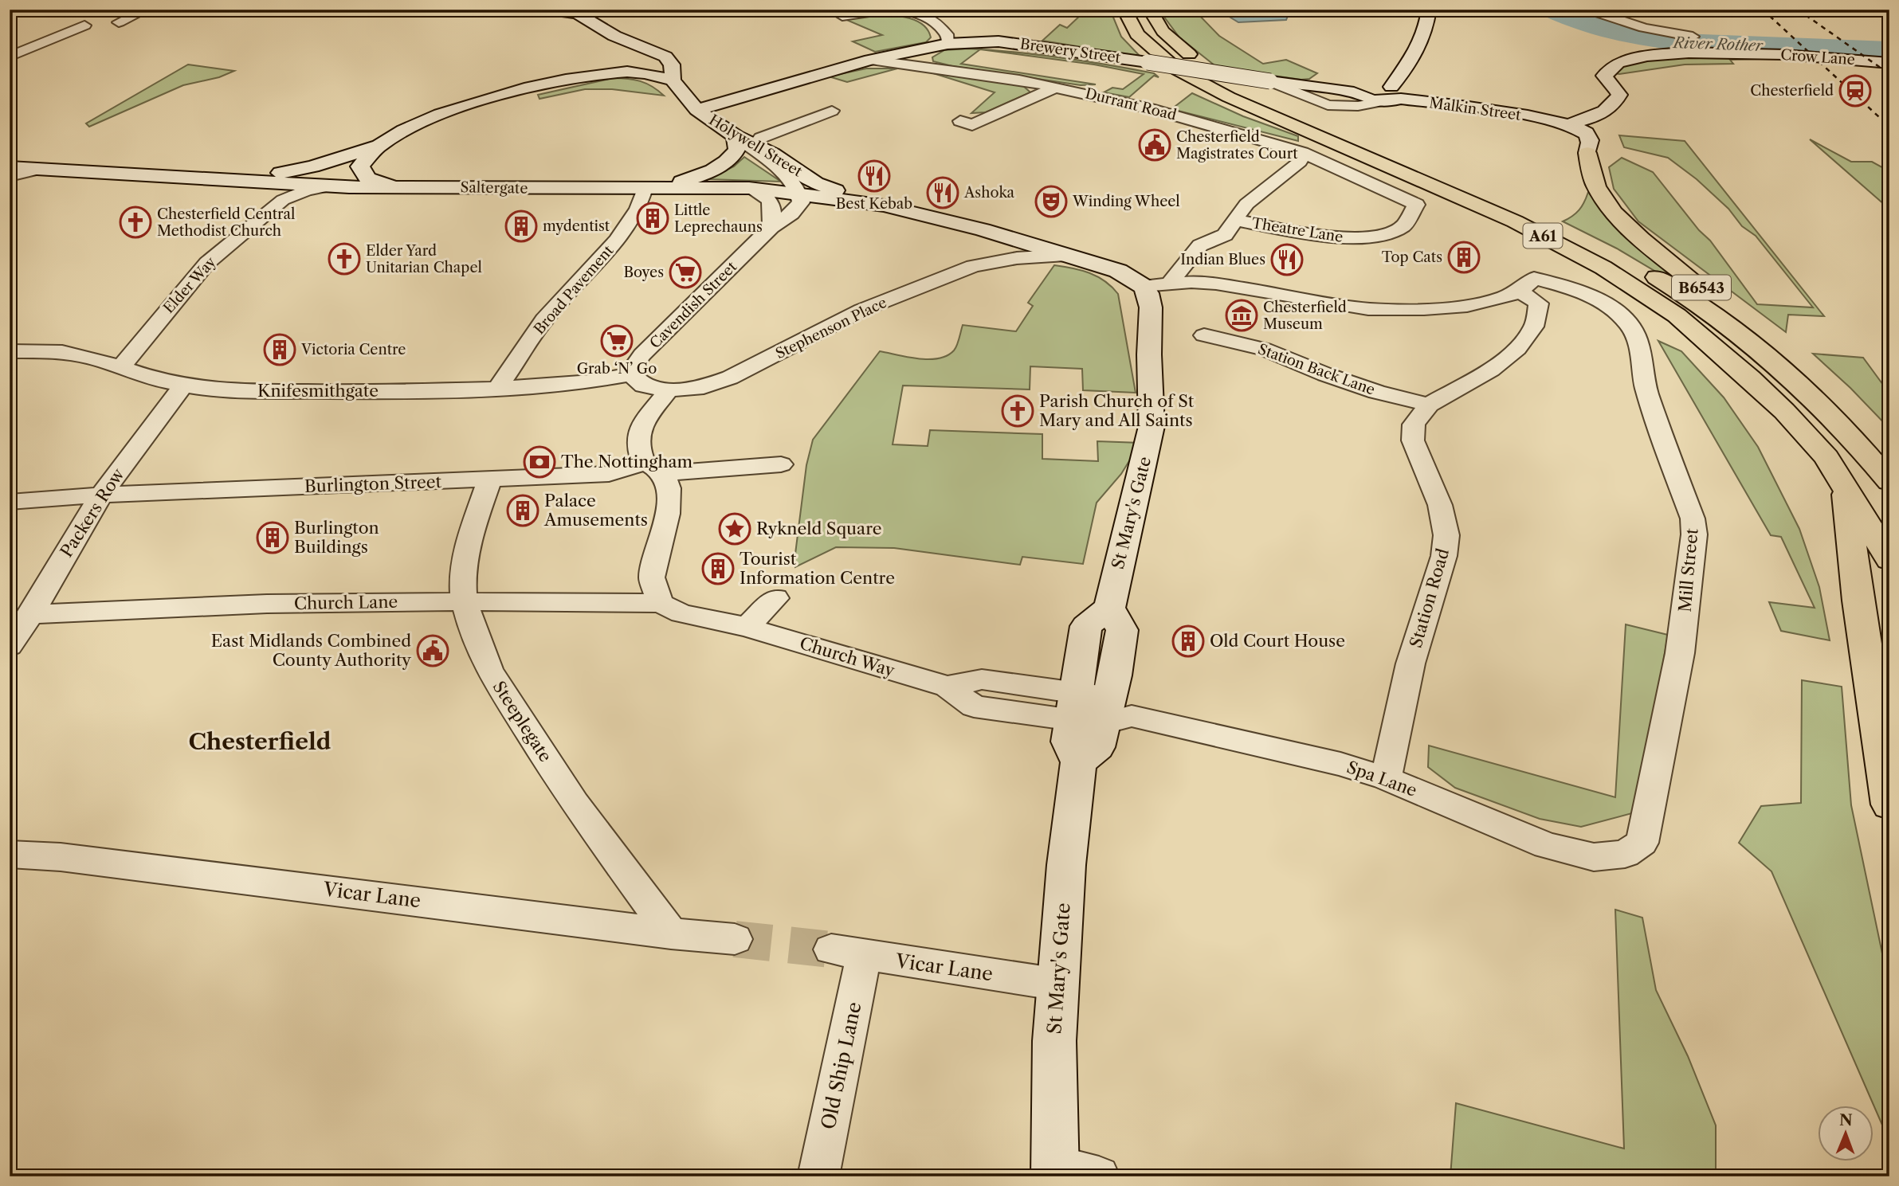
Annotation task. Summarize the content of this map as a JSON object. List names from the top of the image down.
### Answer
{
  "streets": {
    "highway": ["A61", "B6543"],
    "main road": [
      "Brewery Street",
      "Crow Lane",
      "Durrant Road",
      "Malkin Street",
      "Holywell Street",
      "Saltergate",
      "St Mary's Gate"
    ],
    "street": [
      "Theatre Lane",
      "Elder Way",
      "Broad Pavement",
      "Cavendish Street",
      "Stephenson Place",
      "Station Back Lane",
      "Knifesmithgate",
      "Burlington Street",
      "Packers Row",
      "Mill Street",
      "Station Road",
      "Church Lane",
      "Church Way",
      "Steeplegate",
      "Spa Lane",
      "Vicar Lane",
      "Old Ship Lane"
    ]
  },
  "crossings": [
    ["Brewery Street", "Durrant Road"],
    ["Brewery Street", "B6543"],
    ["Crow Lane", "Malkin Street"],
    ["Crow Lane", "B6543"],
    ["Durrant Road", "Holywell Street"],
    ["Durrant Road", "Theatre Lane"],
    ["Durrant Road", "B6543"],
    ["Malkin Street", "B6543"],
    ["Holywell Street", "Saltergate"],
    ["Holywell Street", "B6543"],
    ["Holywell Street", "Cavendish Street"],
    ["Holywell Street", "Stephenson Place"],
    ["Holywell Street", "St Mary's Gate"],
    ["Saltergate", "Elder Way"],
    ["Saltergate", "B6543"],
    ["Saltergate", "Broad Pavement"],
    ["Elder Way", "Knifesmithgate"],
    ["B6543", "Broad Pavement"],
    ["Broad Pavement", "Knifesmithgate"],
    ["Cavendish Street", "Stephenson Place"],
    ["Cavendish Street", "Knifesmithgate"],
    ["Stephenson Place", "Knifesmithgate"],
    ["Station Back Lane", "Station Road"],
    ["Knifesmithgate", "Packers Row"],
    ["Burlington Street", "Packers Row"],
    ["Burlington Street", "Steeplegate"],
    ["Packers Row", "Church Lane"],
    ["St Mary's Gate", "Church Way"],
    ["St Mary's Gate", "Spa Lane"],
    ["St Mary's Gate", "Vicar Lane"],
    ["Mill Street", "Station Road"],
    ["Mill Street", "Spa Lane"],
    ["Station Road", "Spa Lane"],
    ["Church Lane", "Church Way"],
    ["Church Lane", "Steeplegate"],
    ["Church Way", "Spa Lane"],
    ["Steeplegate", "Vicar Lane"],
    ["Vicar Lane", "Old Ship Lane"]
  ],
  "districts": ["Chesterfield"],
  "water": ["River Rother"],
  "places": {
    "station": ["Chesterfield"],
    "public building": ["Chesterfield Magistrates Court", "East Midlands Combined County Authority"],
    "restaurant": ["Best Kebab", "Ashoka", "Indian Blues"],
    "theatre": ["Winding Wheel"],
    "building": [
      "Little Leprechauns",
      "mydentist",
      "Top Cats",
      "Victoria Centre",
      "Palace Amusements",
      "Burlington Buildings",
      "Tourist Information Centre",
      "Old Court House"
    ],
    "church": ["Chesterfield Central Methodist Church", "Elder Yard Unitarian Chapel", "Parish Church of St Mary and All Saints"],
    "supermarket": ["Boyes", "Grab ‘N’ Go"],
    "museum": ["Chesterfield Museum"],
    "bank": ["The Nottingham"],
    "place": ["Rykneld Square"]
  },
  "north": "top"
}
